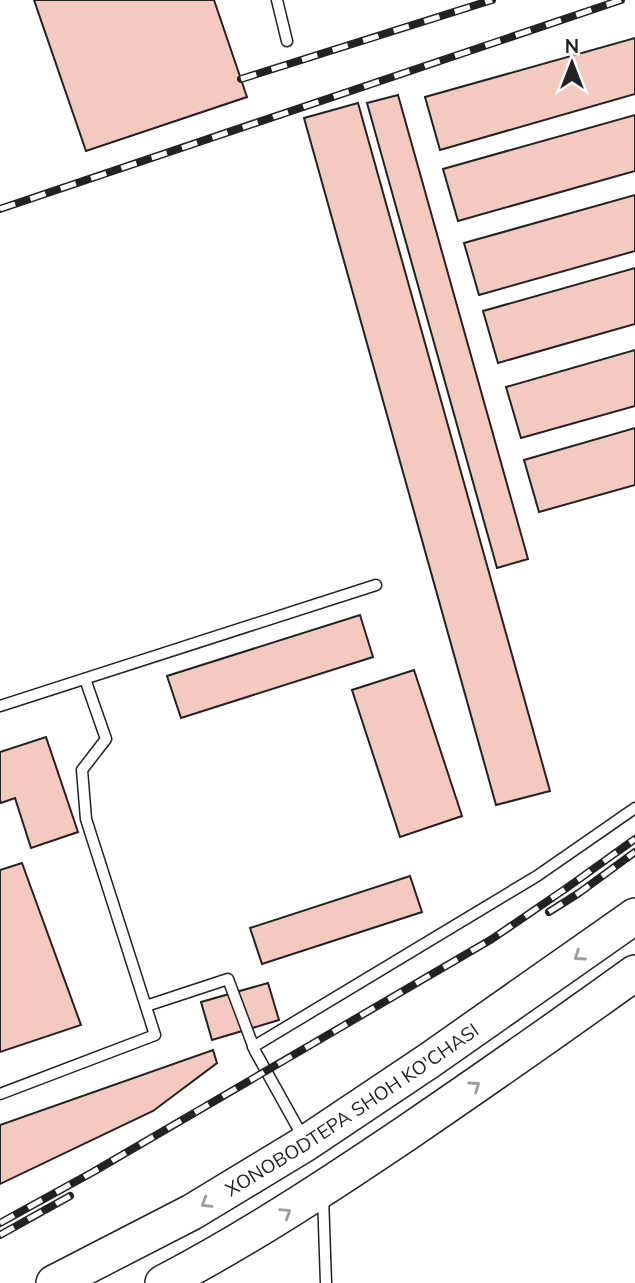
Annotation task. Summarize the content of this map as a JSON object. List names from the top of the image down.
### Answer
{
  "streets": {
    "highway": ["XONOBODTEPA SHOH KO'CHASI"]
  },
  "north": "top"
}
